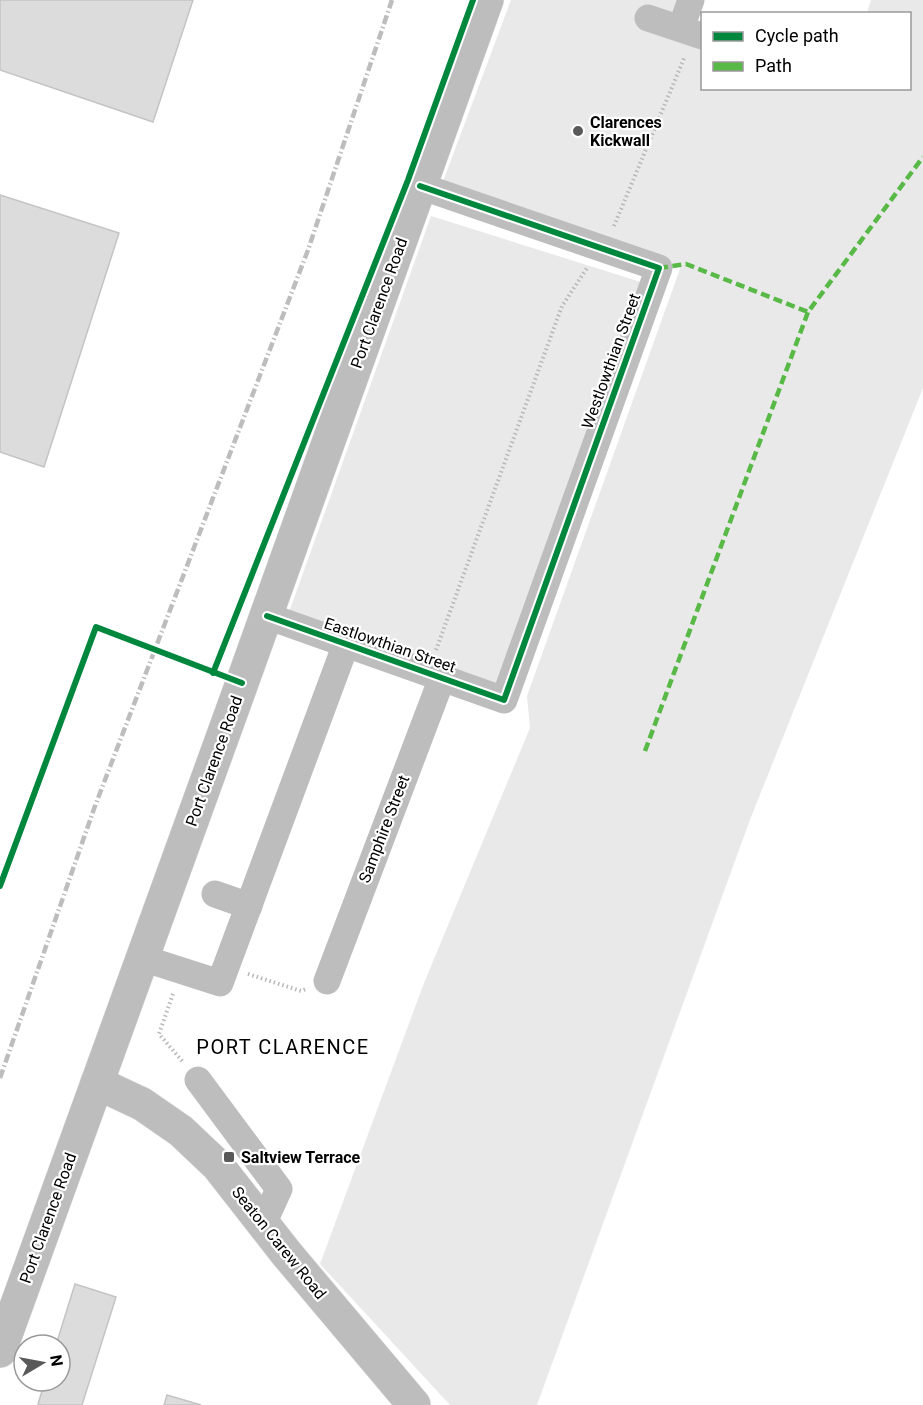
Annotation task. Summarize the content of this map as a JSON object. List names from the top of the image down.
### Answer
{
  "streets": {
    "main road": ["Port Clarence Road", "Seaton Carew Road"],
    "street": ["Westlowthian Street", "Eastlowthian Street", "Samphire Street"]
  },
  "crossings": [
    ["Port Clarence Road", "Westlowthian Street"],
    ["Port Clarence Road", "Eastlowthian Street"],
    ["Port Clarence Road", "Seaton Carew Road"],
    ["Westlowthian Street", "Eastlowthian Street"],
    ["Eastlowthian Street", "Samphire Street"]
  ],
  "districts": ["PORT CLARENCE"],
  "places": {
    "other": ["Clarences Kickwall"],
    "transit": ["Saltview Terrace"]
  },
  "legend": ["Cycle path", "Path"],
  "north": "right"
}
